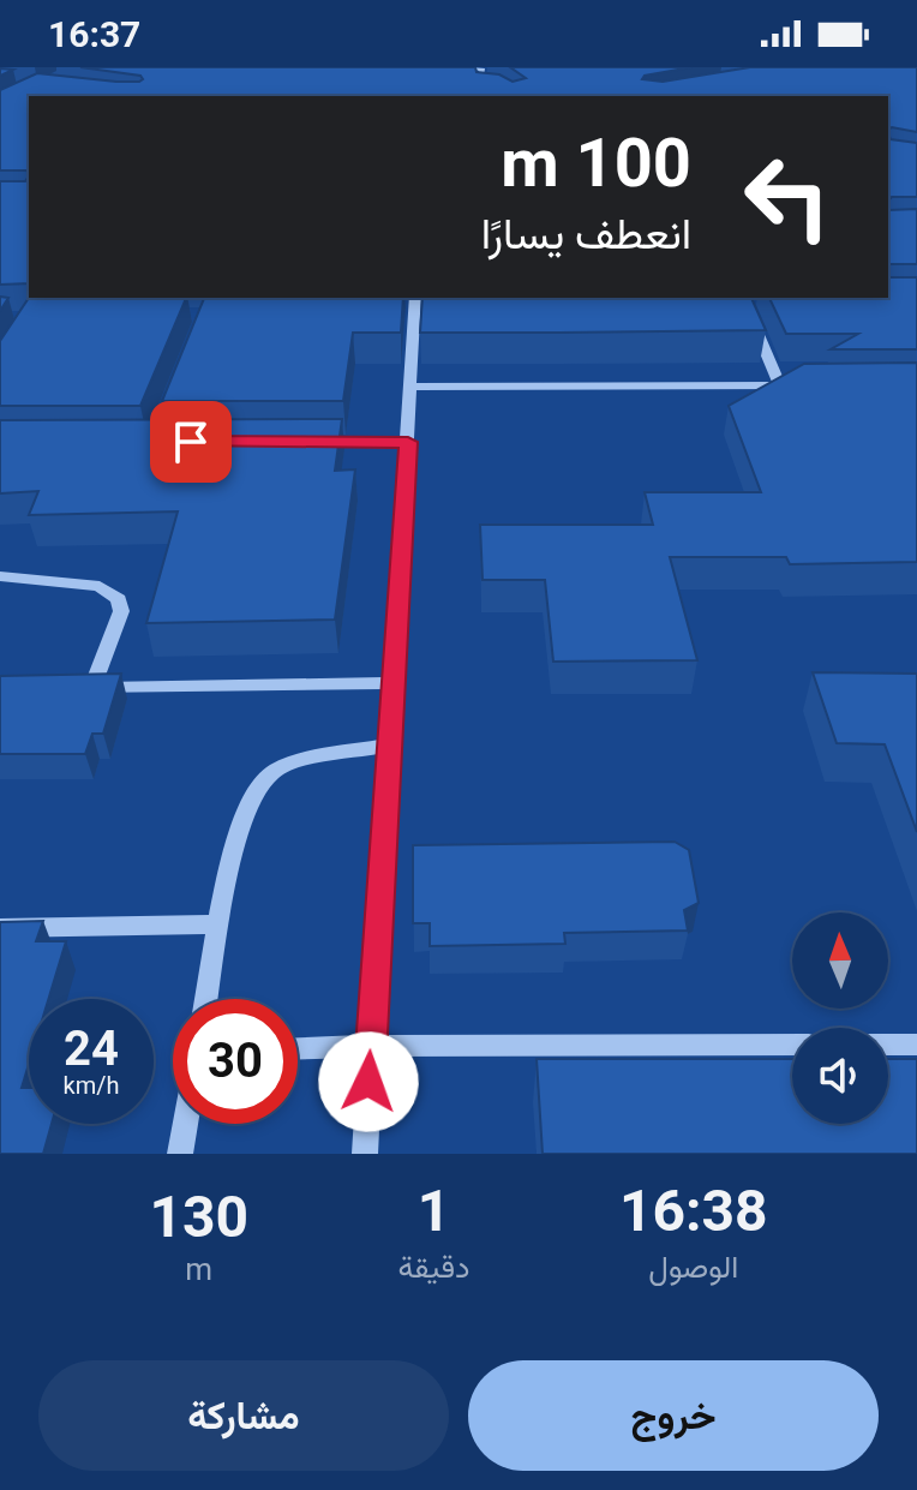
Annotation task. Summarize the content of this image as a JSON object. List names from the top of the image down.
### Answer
{
  "north": "top",
  "page": {
    "status": "16:37",
    "turn": ["100 m", "انعطف يسارًا"],
    "speed": "24 km/h",
    "limit": "30",
    "eta": [
      "16:38",
      "الوصول",
      "1",
      "دقيقة",
      "130",
      "m"
    ],
    "buttons": ["خروج", "مشاركة"]
  }
}
